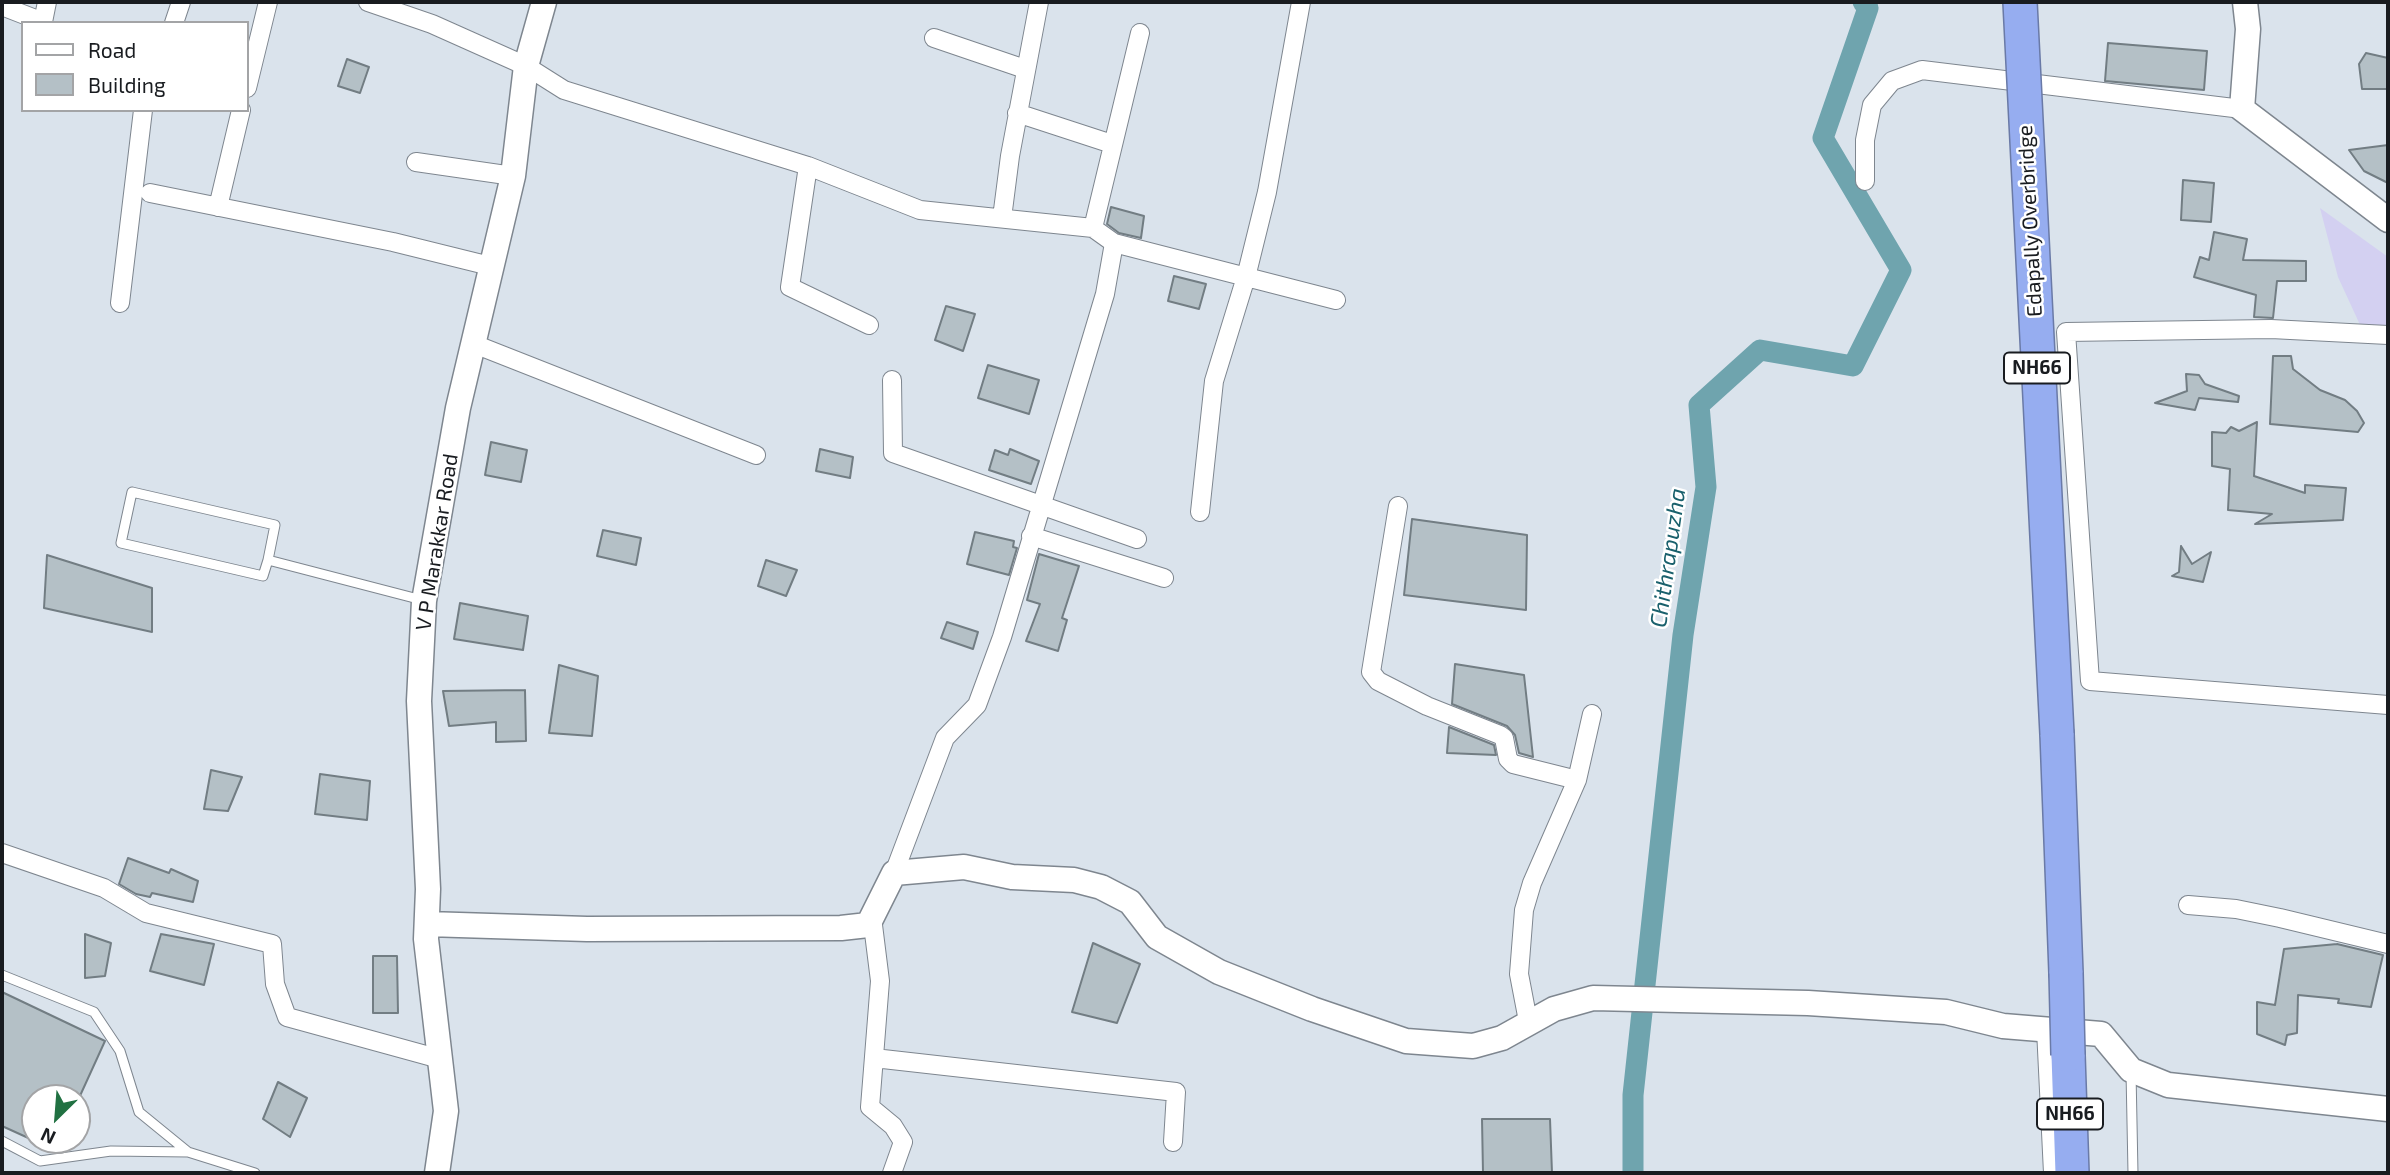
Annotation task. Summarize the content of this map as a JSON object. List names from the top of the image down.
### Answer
{
  "streets": {
    "highway": ["Edapally Overbridge", "NH66"],
    "street": ["V P Marakkar Road"]
  },
  "water": ["Chithrapuzha"],
  "legend": ["Road", "Building"],
  "north": "bottom left"
}
